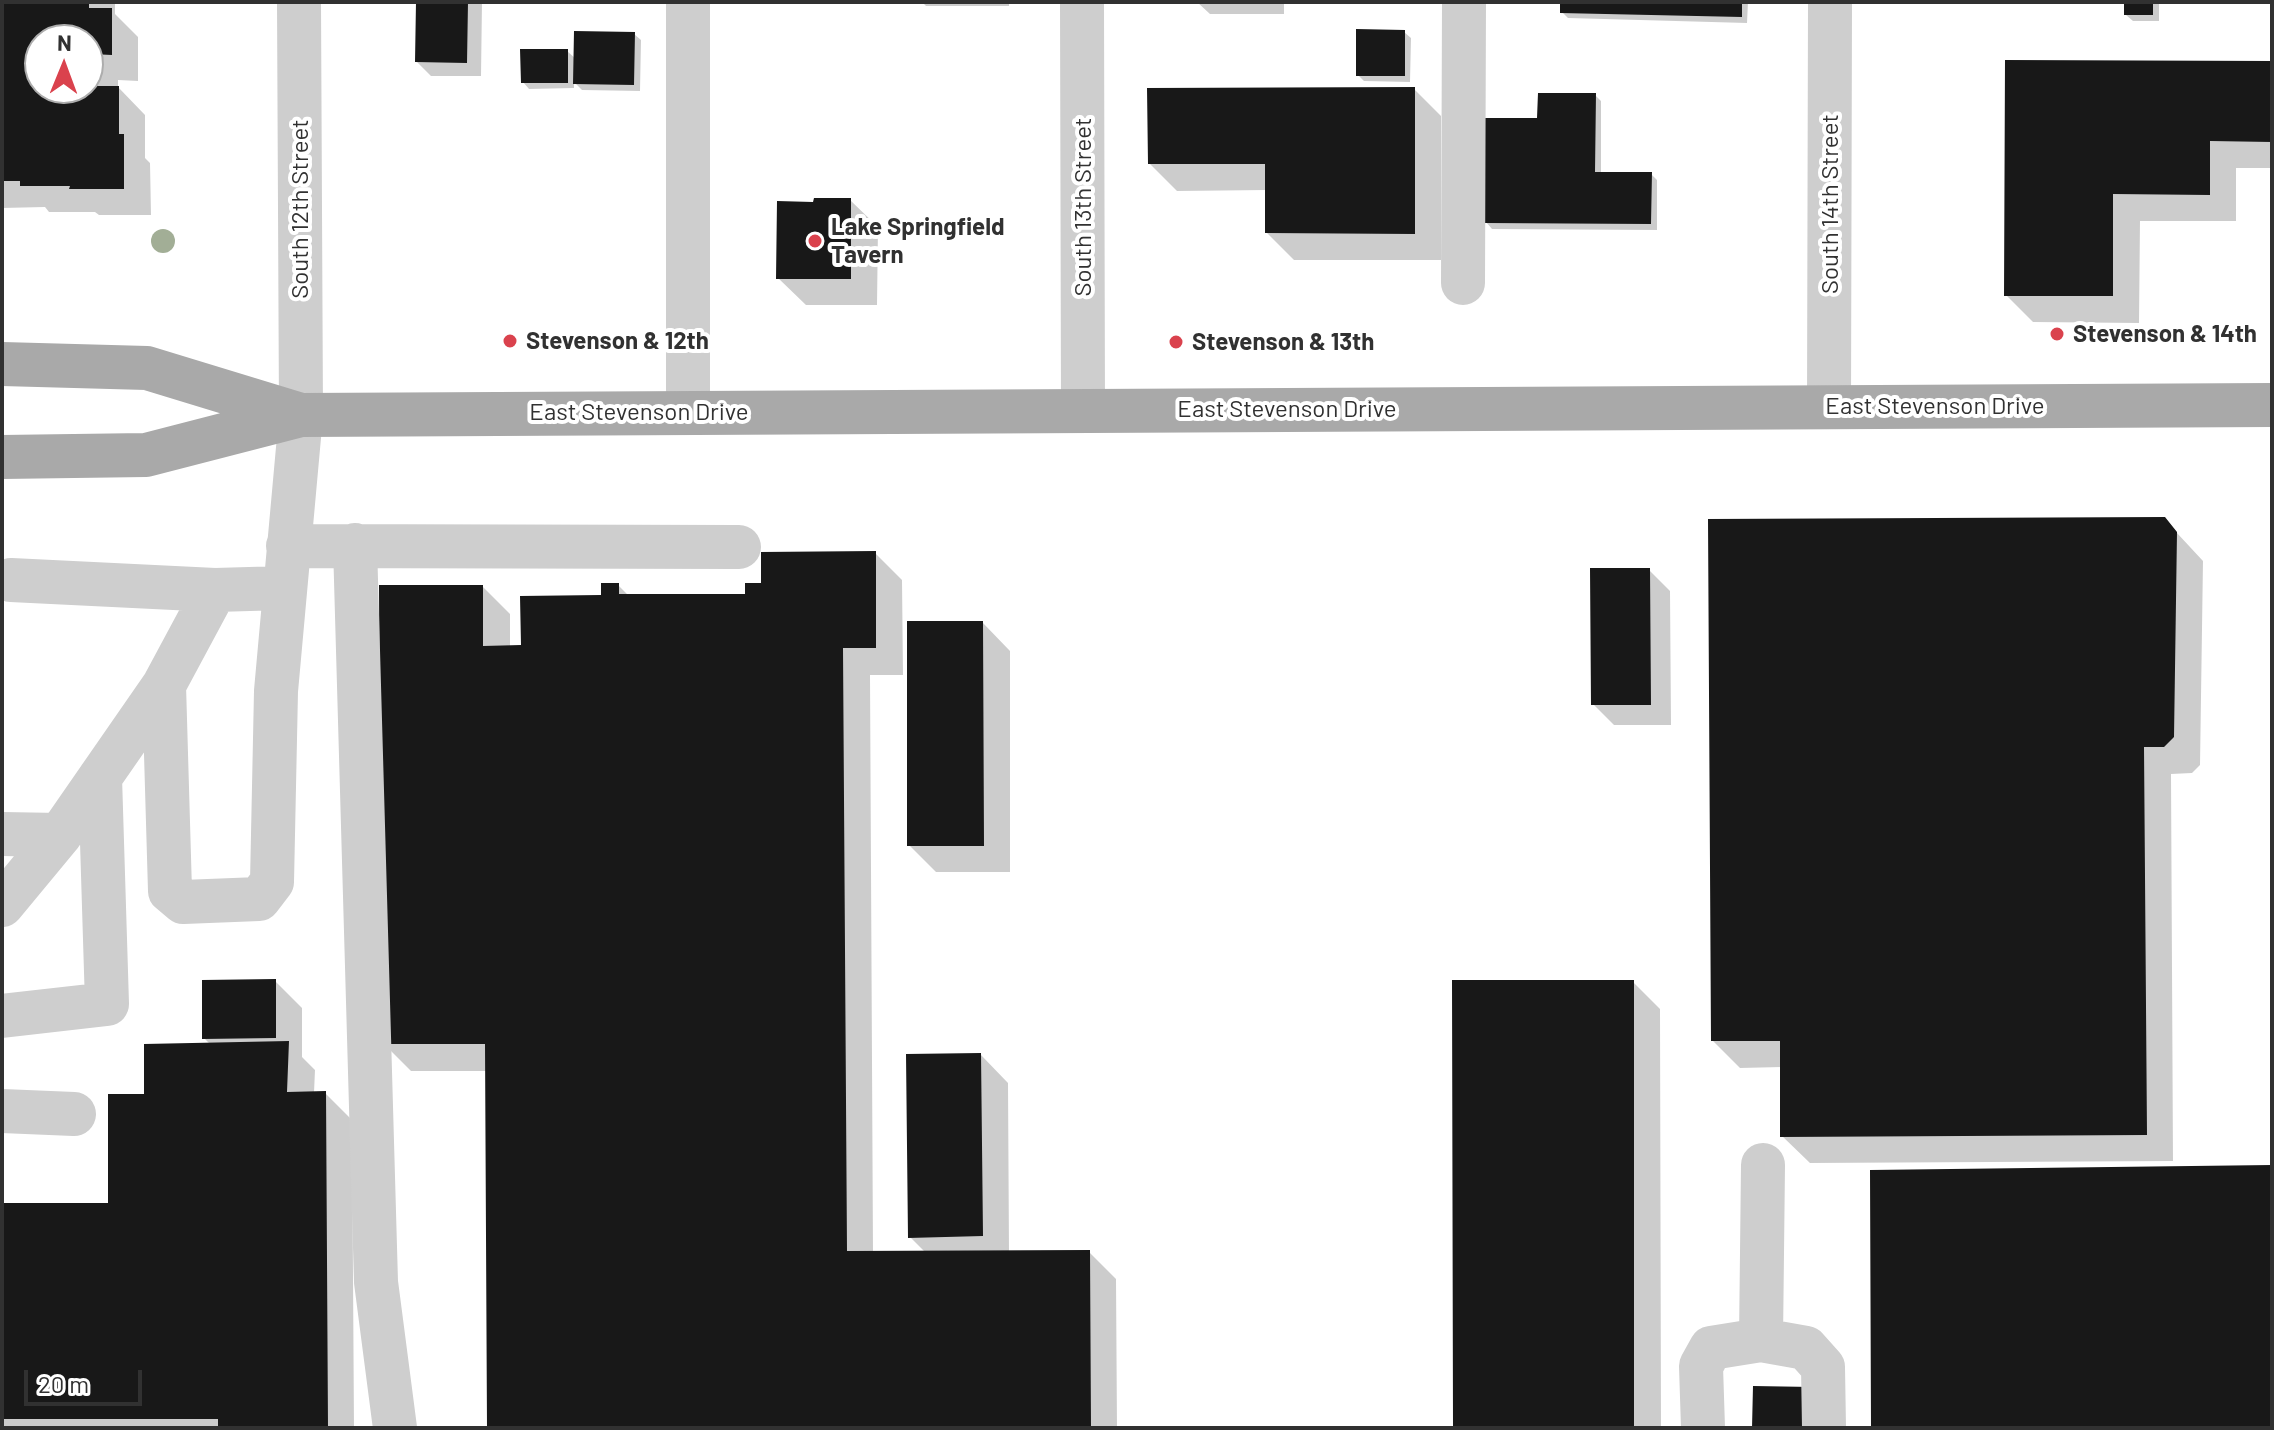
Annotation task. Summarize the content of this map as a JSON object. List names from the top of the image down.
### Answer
{
  "streets": {
    "main road": ["East Stevenson Drive"],
    "street": ["South 14th Street", "South 13th Street", "South 12th Street"]
  },
  "crossings": [
    ["South 14th Street", "East Stevenson Drive"],
    ["South 13th Street", "East Stevenson Drive"],
    ["South 12th Street", "East Stevenson Drive"]
  ],
  "places": [
    "Lake Springfield Tavern",
    "Stevenson & 14th",
    "Stevenson & 12th",
    "Stevenson & 13th"
  ],
  "scale_bar": "20 m",
  "north": "top"
}
